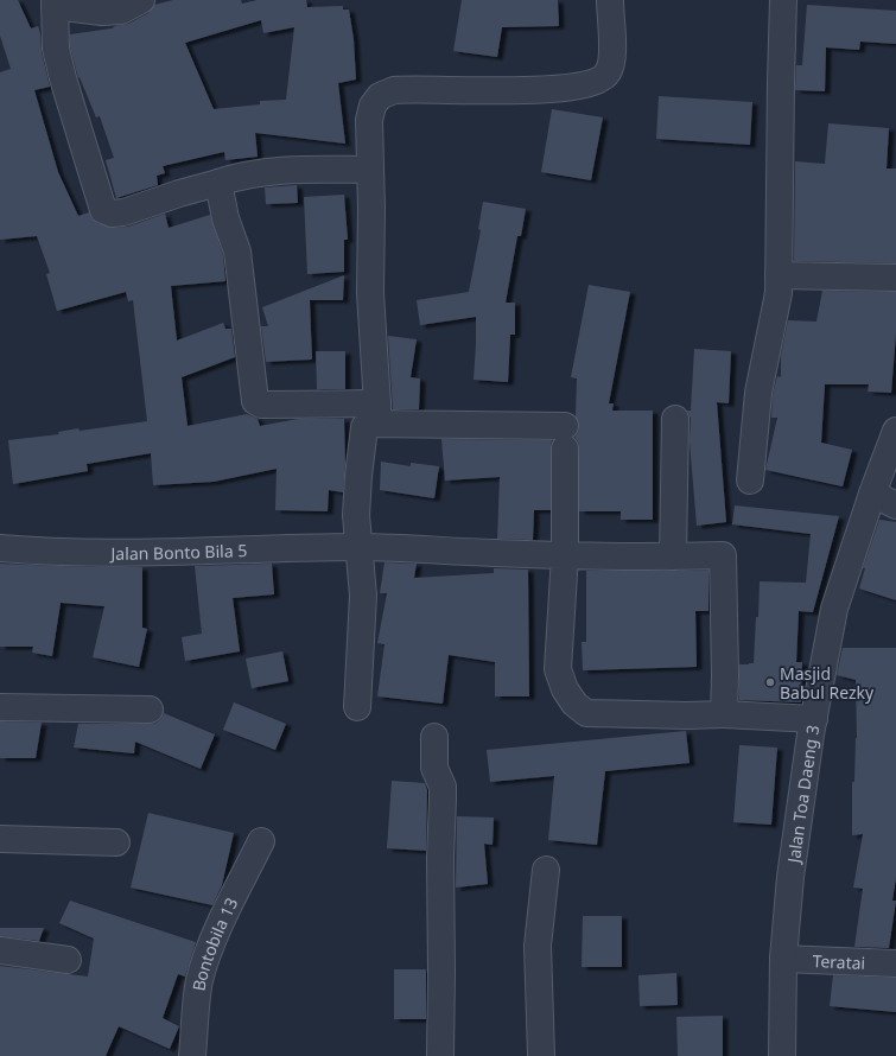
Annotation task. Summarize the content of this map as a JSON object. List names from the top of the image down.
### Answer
{
  "streets": {
    "street": [
      "Jalan Bonto Bila 5",
      "Jalan Toa Daeng 3",
      "Bontobila 13",
      "Teratai"
    ]
  },
  "crossings": [
    ["Jalan Toa Daeng 3", "Teratai"]
  ],
  "places": ["Masjid Babul Rezky"]
}
